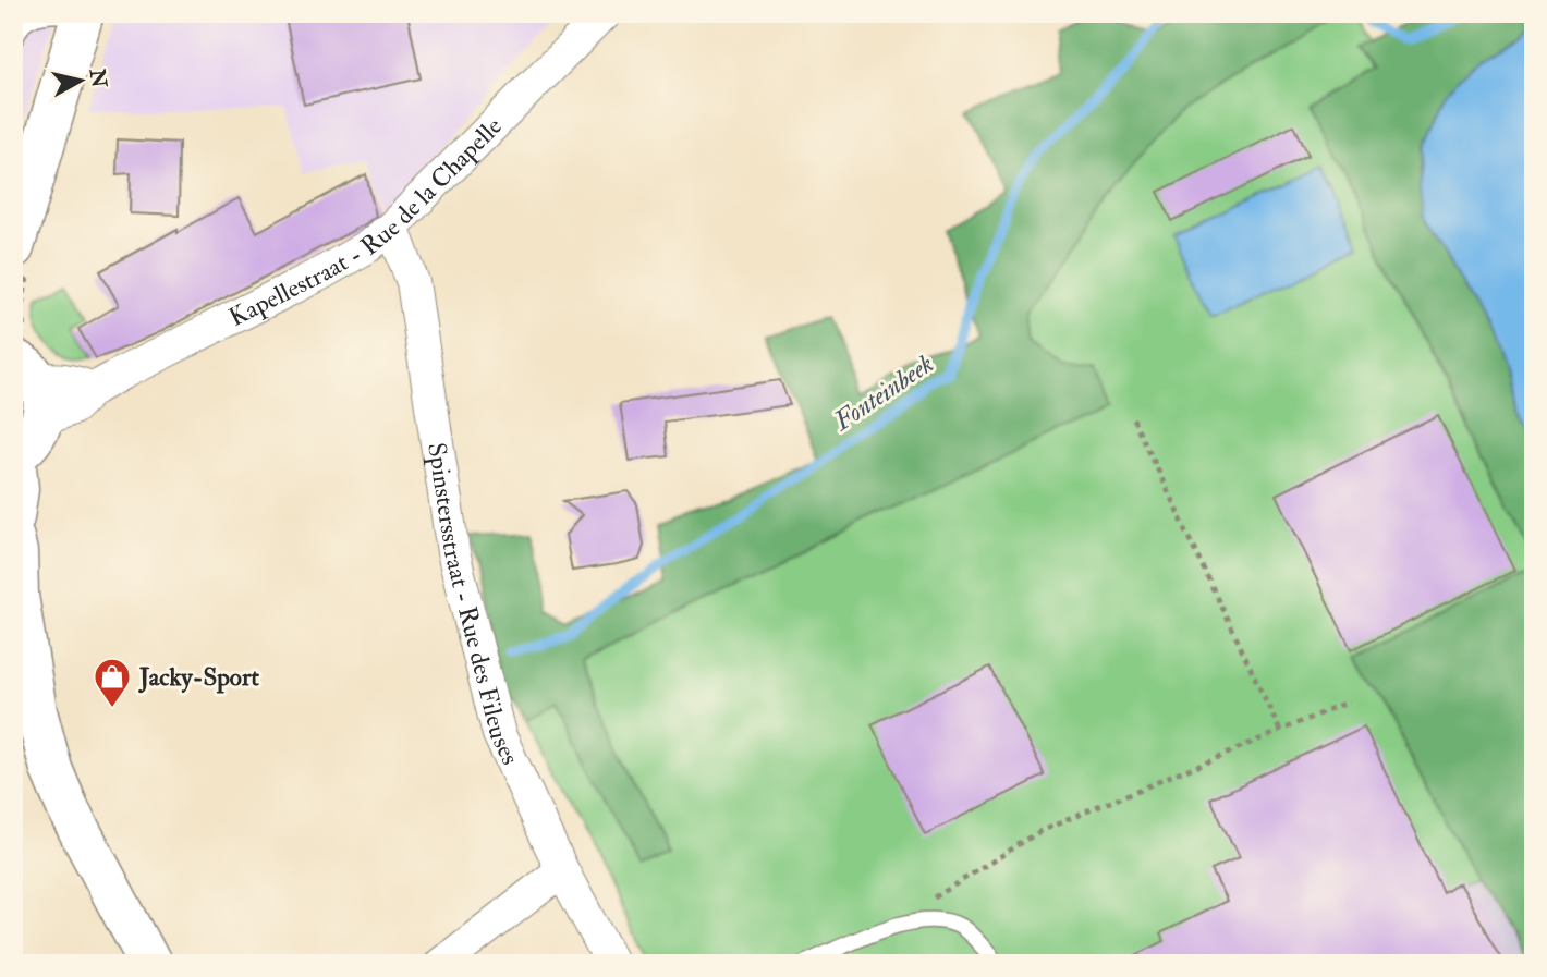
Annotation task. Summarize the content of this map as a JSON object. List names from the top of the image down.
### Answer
{
  "streets": {
    "street": ["Kapellestraat - Rue de la Chapelle", "Spinstersstraat - Rue des Fileuses"]
  },
  "crossings": [
    ["Kapellestraat - Rue de la Chapelle", "Spinstersstraat - Rue des Fileuses"]
  ],
  "water": ["Fonteinbeek"],
  "places": {
    "shop": ["Jacky-Sport"]
  },
  "north": "right"
}
